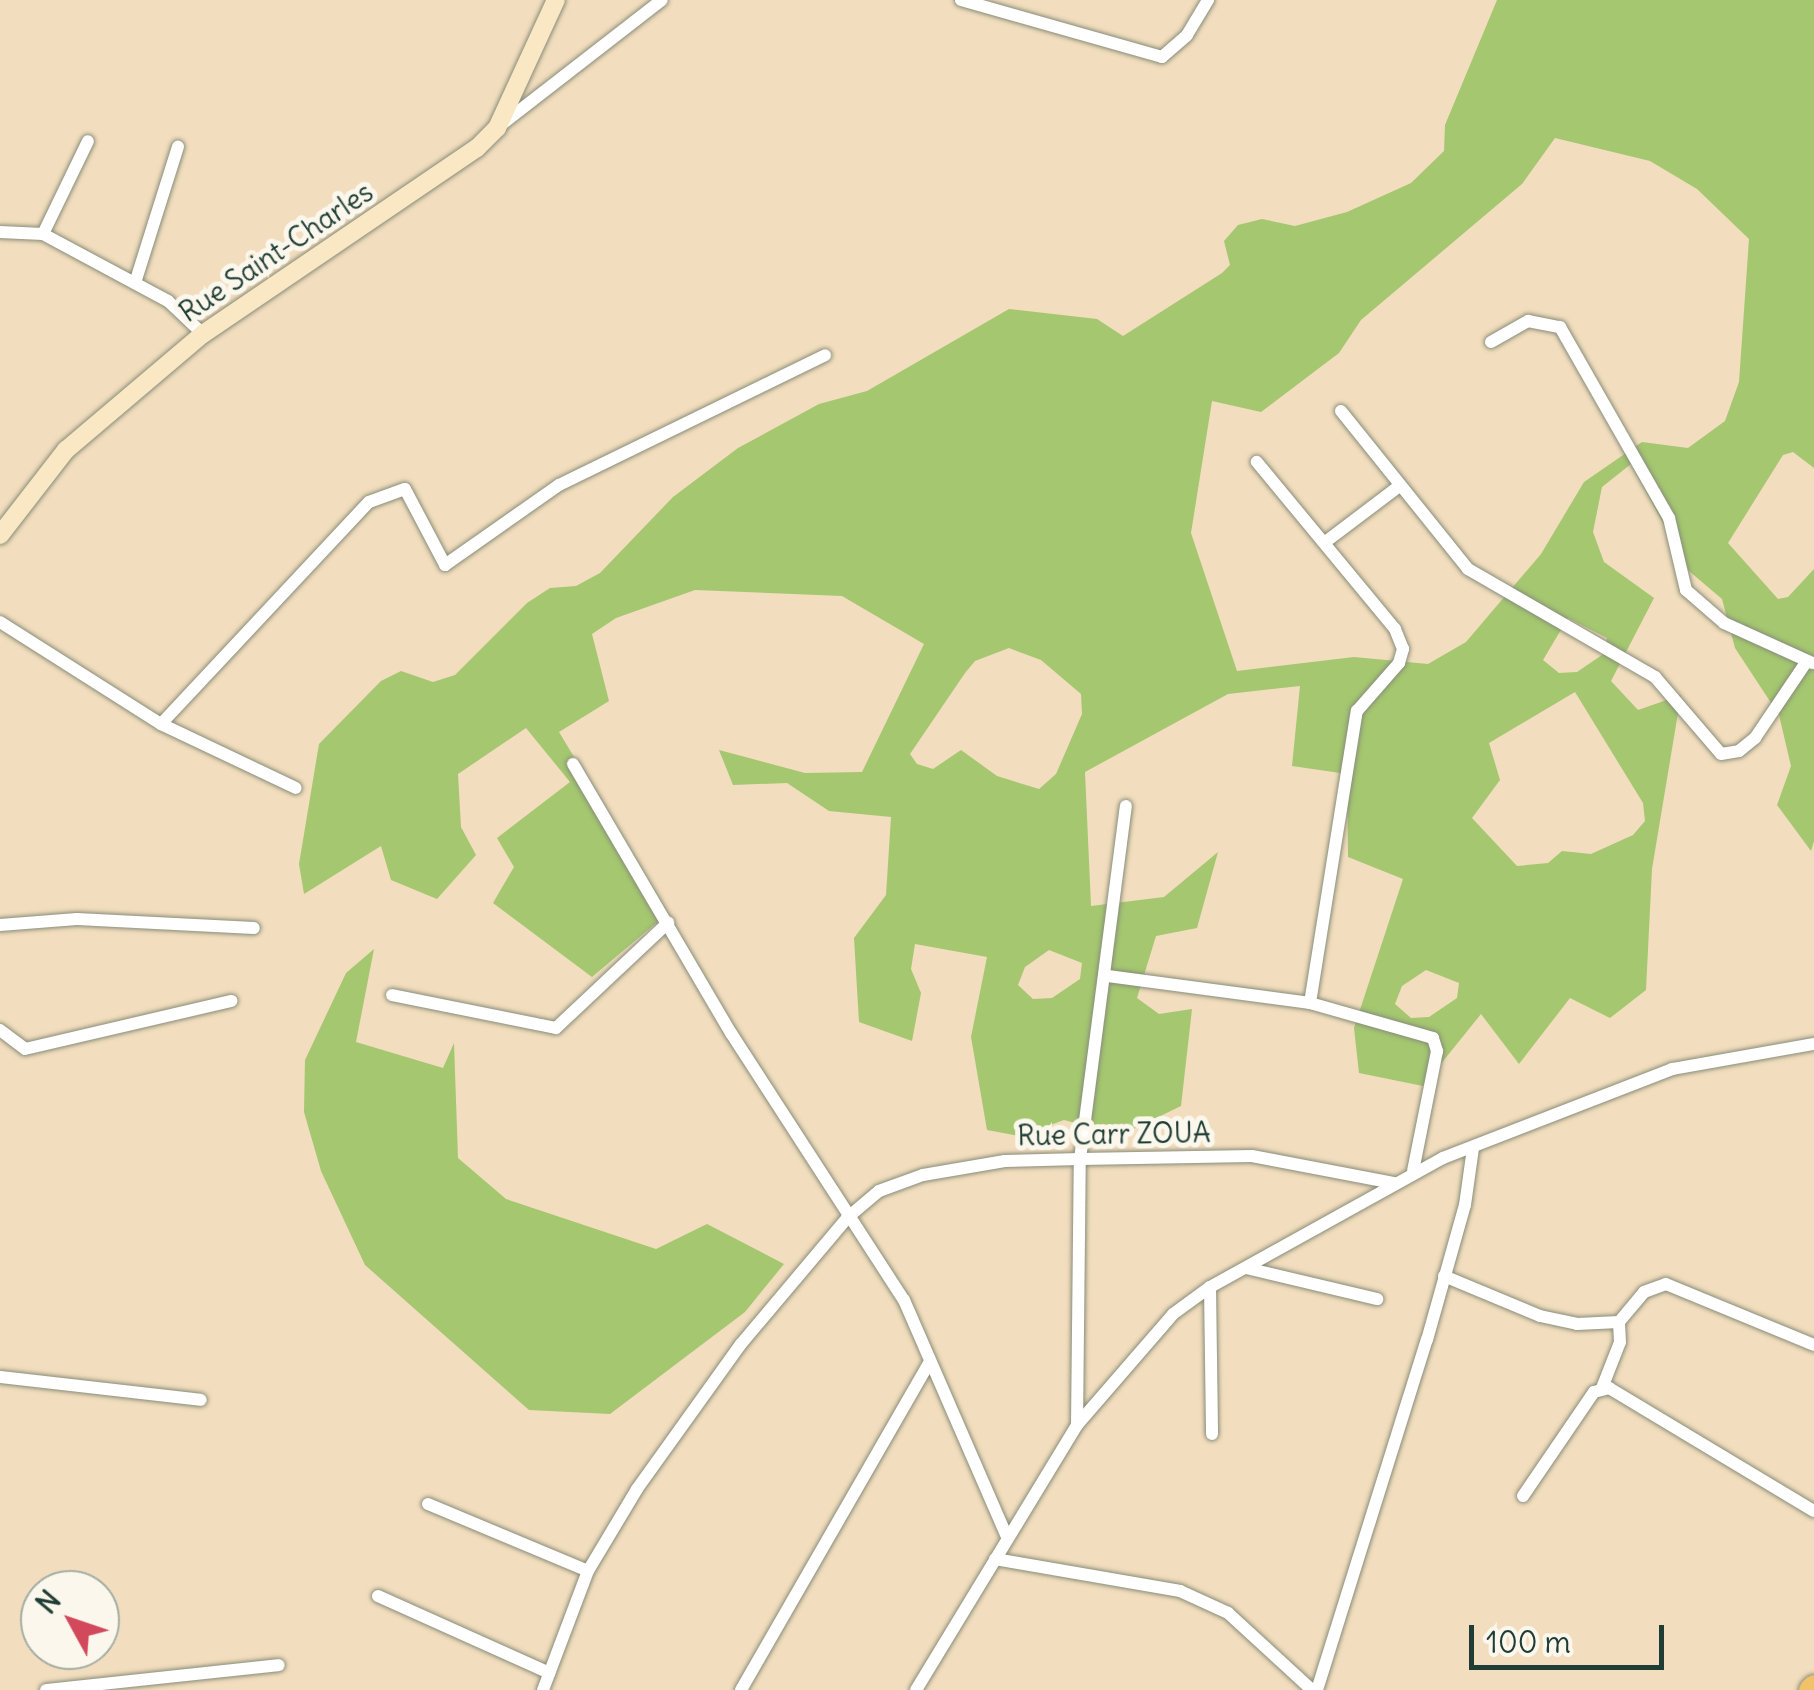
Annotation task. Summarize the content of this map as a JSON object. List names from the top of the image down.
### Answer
{
  "streets": {
    "street": ["Rue Saint-Charles", "Rue Carr ZOUA"]
  },
  "scale_bar": "100 m",
  "north": "top left"
}
